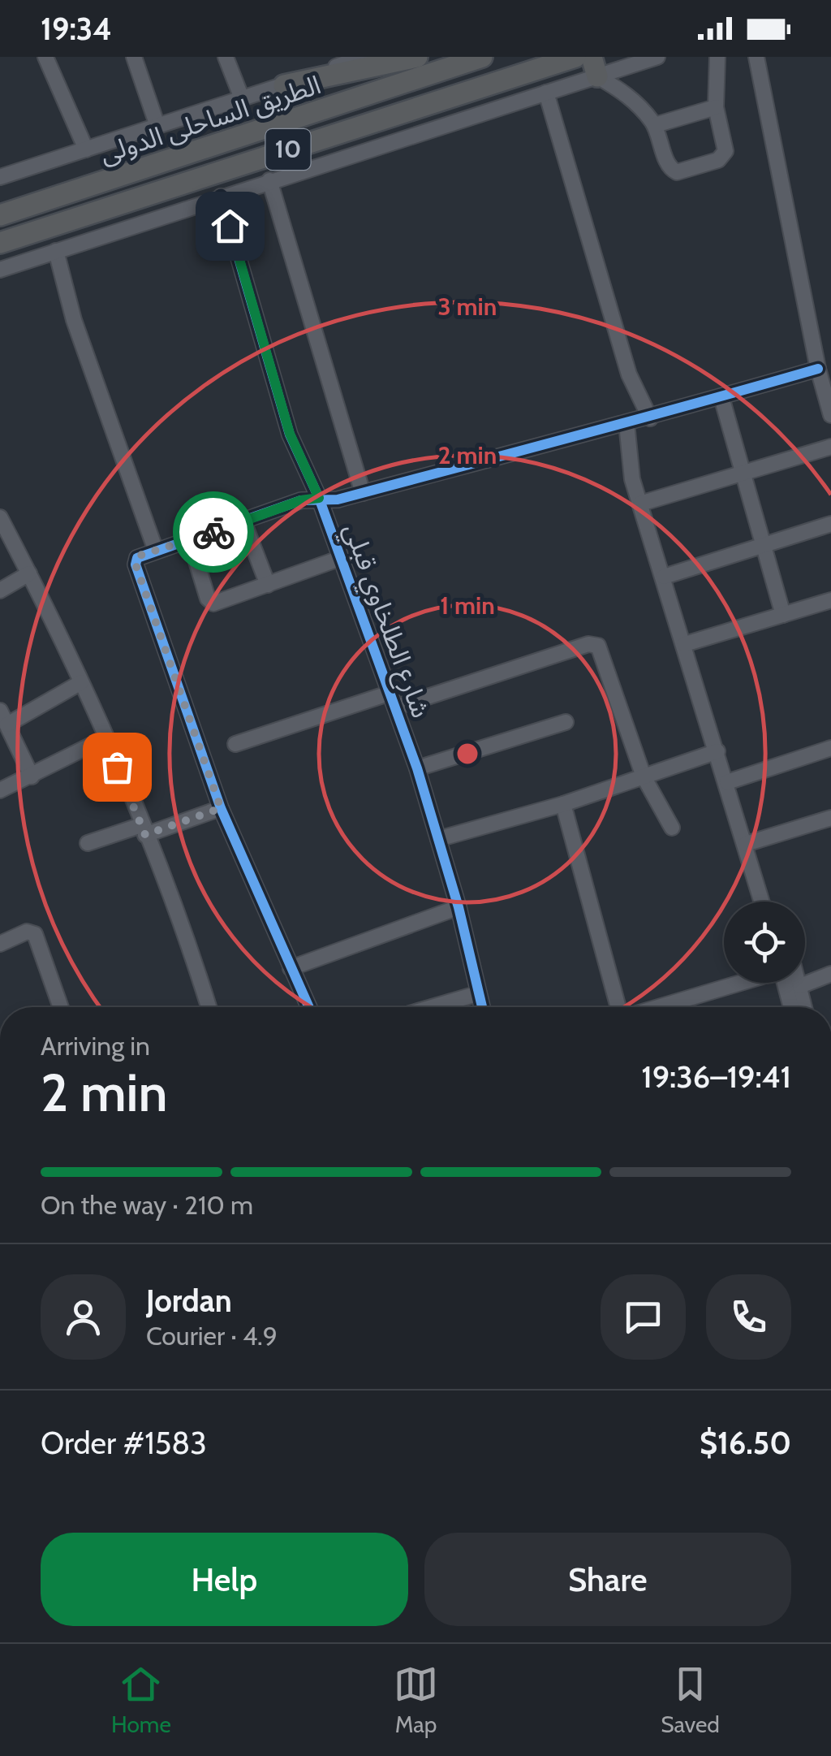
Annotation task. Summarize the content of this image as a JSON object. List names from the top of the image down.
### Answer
{
  "streets": {
    "highway": ["الطريق الساحلى الدولى", "10"],
    "street": ["شارع الطلخاوي قبلي"]
  },
  "page": {
    "status": "19:34",
    "heading": ["2 min", "Arriving in", "19:36–19:41"],
    "panel": [
      "Jordan",
      "Courier · 4.9",
      "Order #1583",
      "$16.50"
    ],
    "bar": "On the way · 210 m",
    "buttons": ["Help", "Share"],
    "tabs": ["Home", "Map", "Saved"]
  },
  "rings": ["3 min", "2 min", "1 min"]
}
